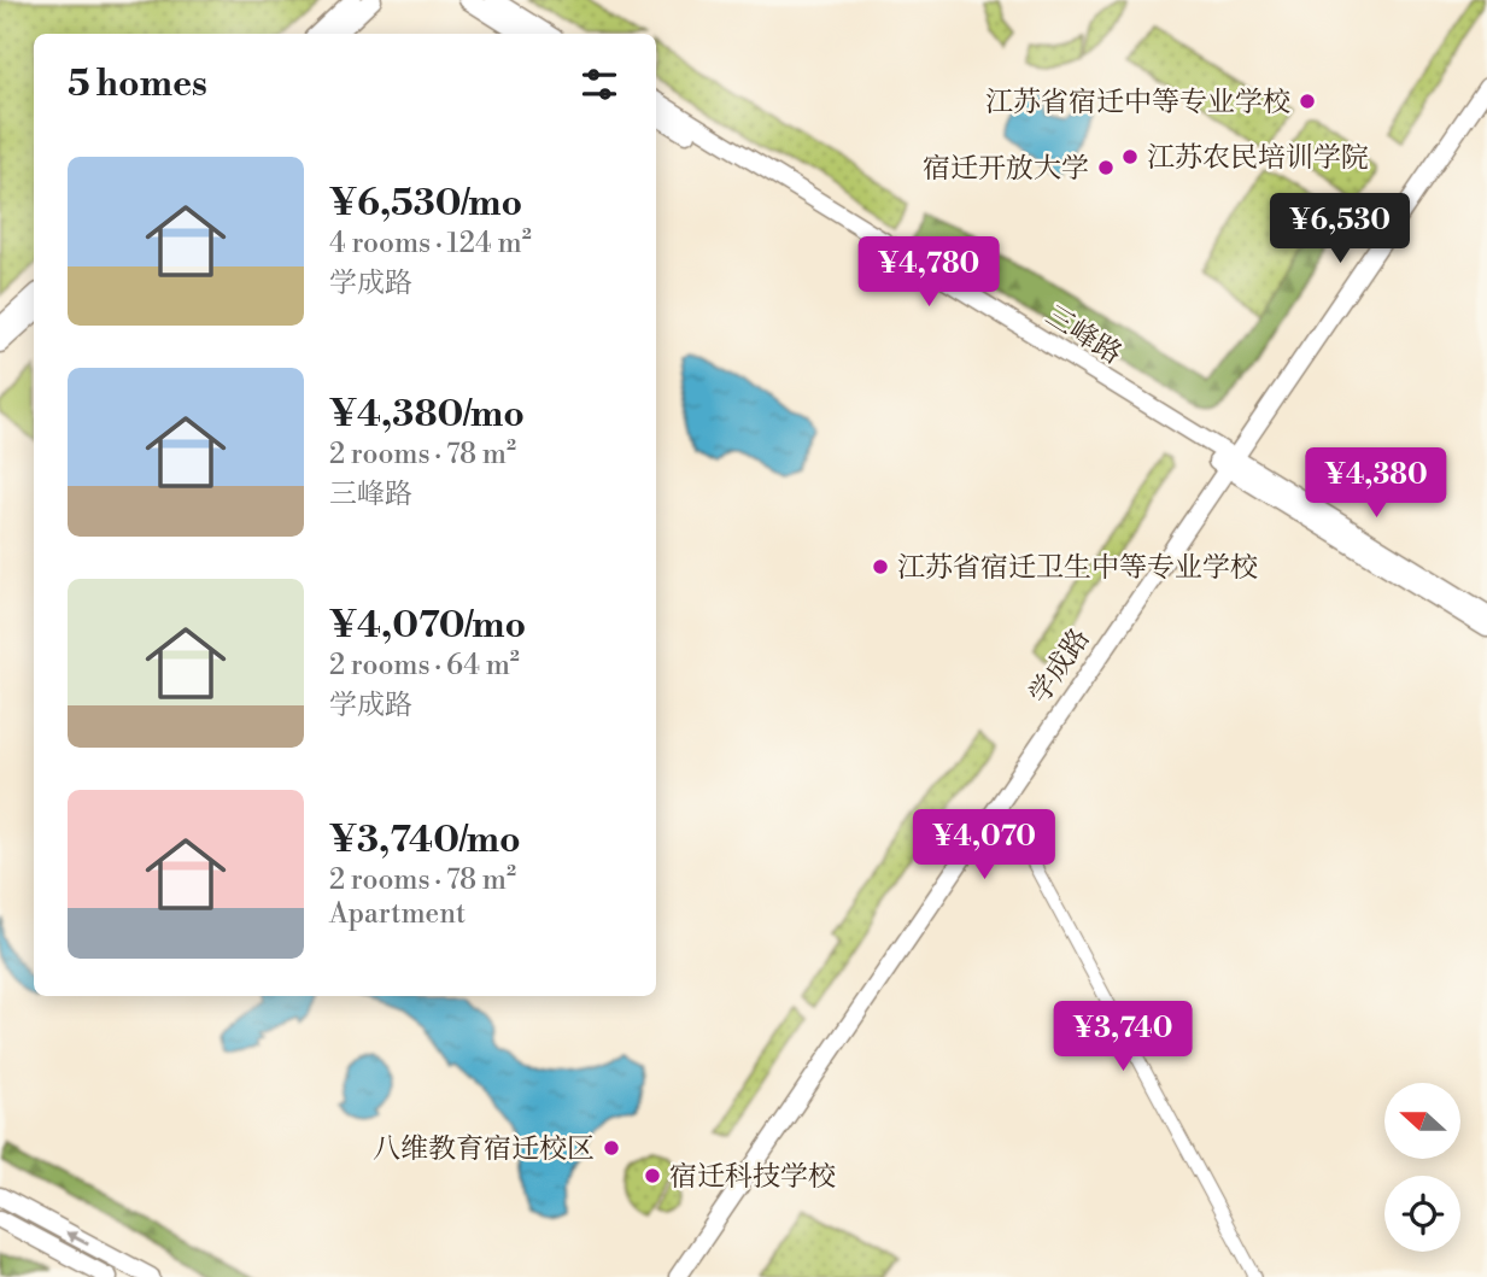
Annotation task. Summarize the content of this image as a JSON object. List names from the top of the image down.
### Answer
{
  "streets": {
    "main road": ["三峰路", "学成路"]
  },
  "crossings": [
    ["三峰路", "学成路"]
  ],
  "places": [
    "江苏省宿迁中等专业学校",
    "江苏农民培训学院",
    "宿迁开放大学",
    "江苏省宿迁卫生中等专业学校",
    "八维教育宿迁校区",
    "宿迁科技学校"
  ],
  "north": "left",
  "page": {
    "heading": "5 homes",
    "list": [
      {
        "name": "¥6,530/mo",
        "note": "4 rooms · 124 m² · 学成路"
      },
      {
        "name": "¥4,380/mo",
        "note": "2 rooms · 78 m² · 三峰路"
      },
      {
        "name": "¥4,070/mo",
        "note": "2 rooms · 64 m² · 学成路"
      },
      {
        "name": "¥3,740/mo",
        "note": "2 rooms · 78 m² · Apartment"
      }
    ],
    "price": [
      "¥6,530",
      "¥4,780",
      "¥4,380",
      "¥4,070",
      "¥3,740"
    ]
  }
}
